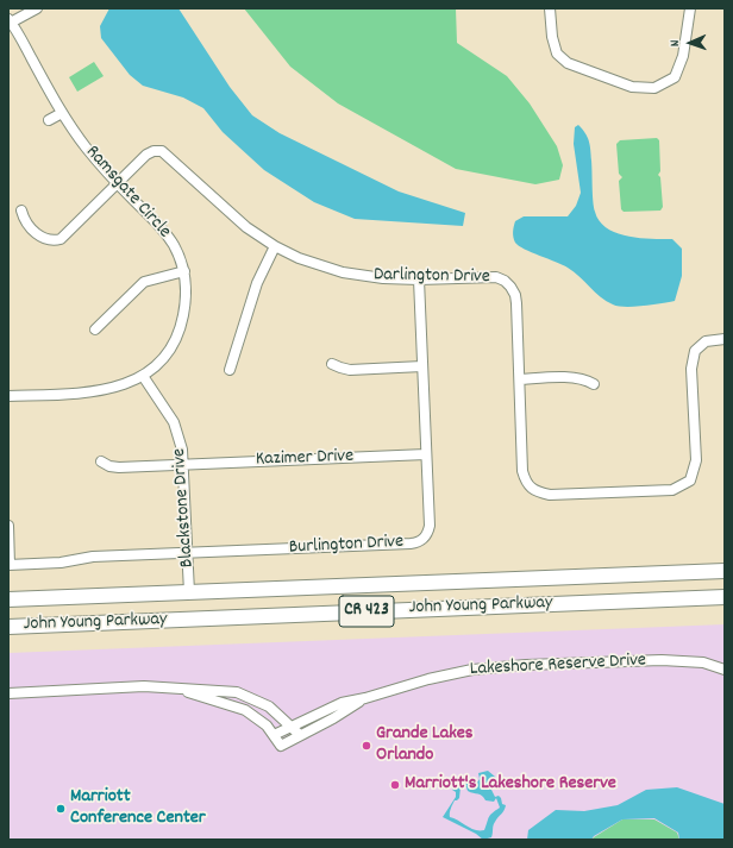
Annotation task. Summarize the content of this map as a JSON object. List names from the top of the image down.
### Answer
{
  "streets": {
    "highway": ["John Young Parkway", "CR 423"],
    "street": [
      "Ramsgate Circle",
      "Darlington Drive",
      "Kazimer Drive",
      "Blackstone Drive",
      "Burlington Drive",
      "Lakeshore Reserve Drive"
    ]
  },
  "crossings": [
    ["Ramsgate Circle", "Darlington Drive"],
    ["Ramsgate Circle", "Blackstone Drive"],
    ["Darlington Drive", "Burlington Drive"],
    ["Kazimer Drive", "Blackstone Drive"],
    ["Kazimer Drive", "Burlington Drive"],
    ["Blackstone Drive", "Burlington Drive"],
    ["Blackstone Drive", "John Young Parkway"]
  ],
  "places": ["Grande Lakes Orlando", "Marriott's Lakeshore Reserve", "Marriott Conference Center"],
  "north": "left"
}
